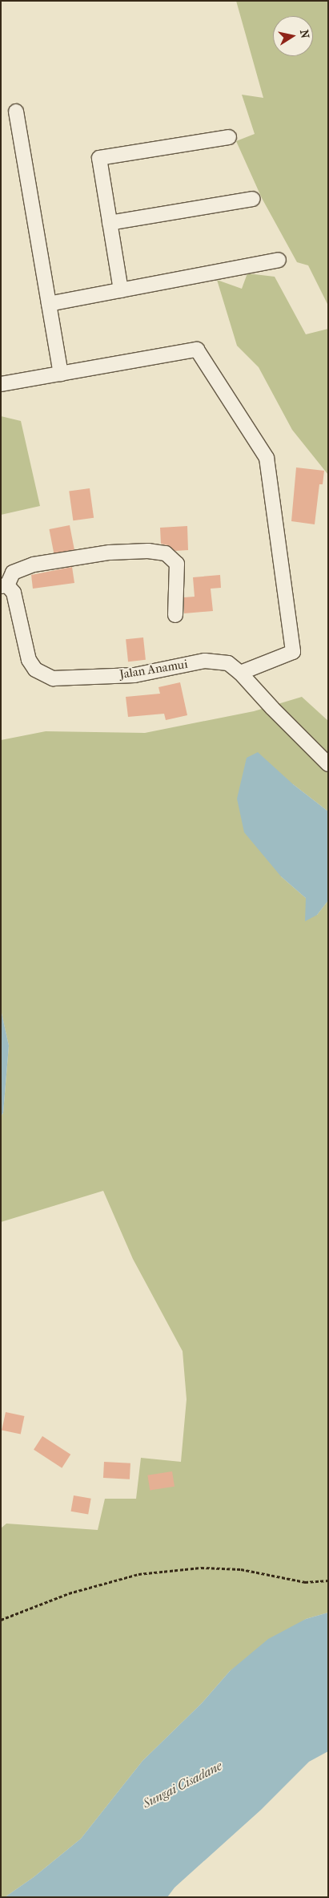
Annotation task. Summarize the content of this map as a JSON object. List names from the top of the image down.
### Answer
{
  "streets": {
    "street": ["Jalan Anamui"]
  },
  "water": ["Sungai Cisadane"],
  "north": "right"
}
